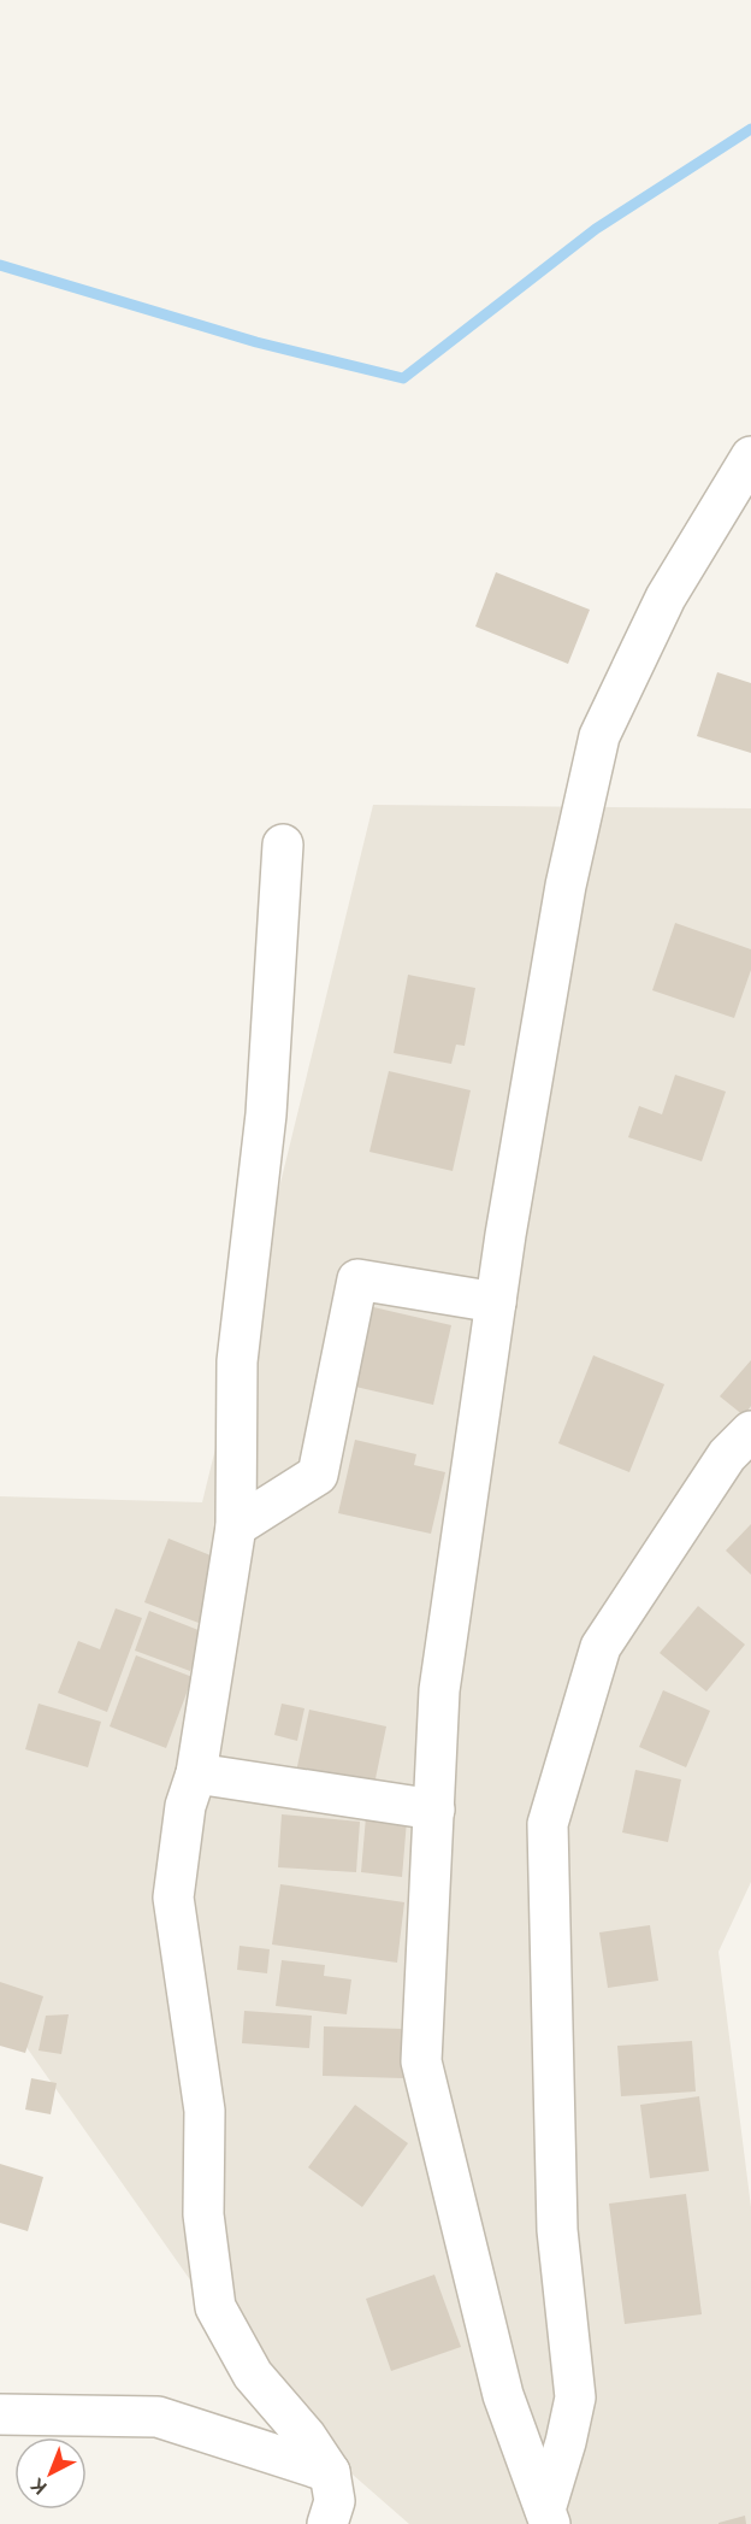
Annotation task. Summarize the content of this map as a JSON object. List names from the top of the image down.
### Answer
{
  "north": "bottom left"
}
